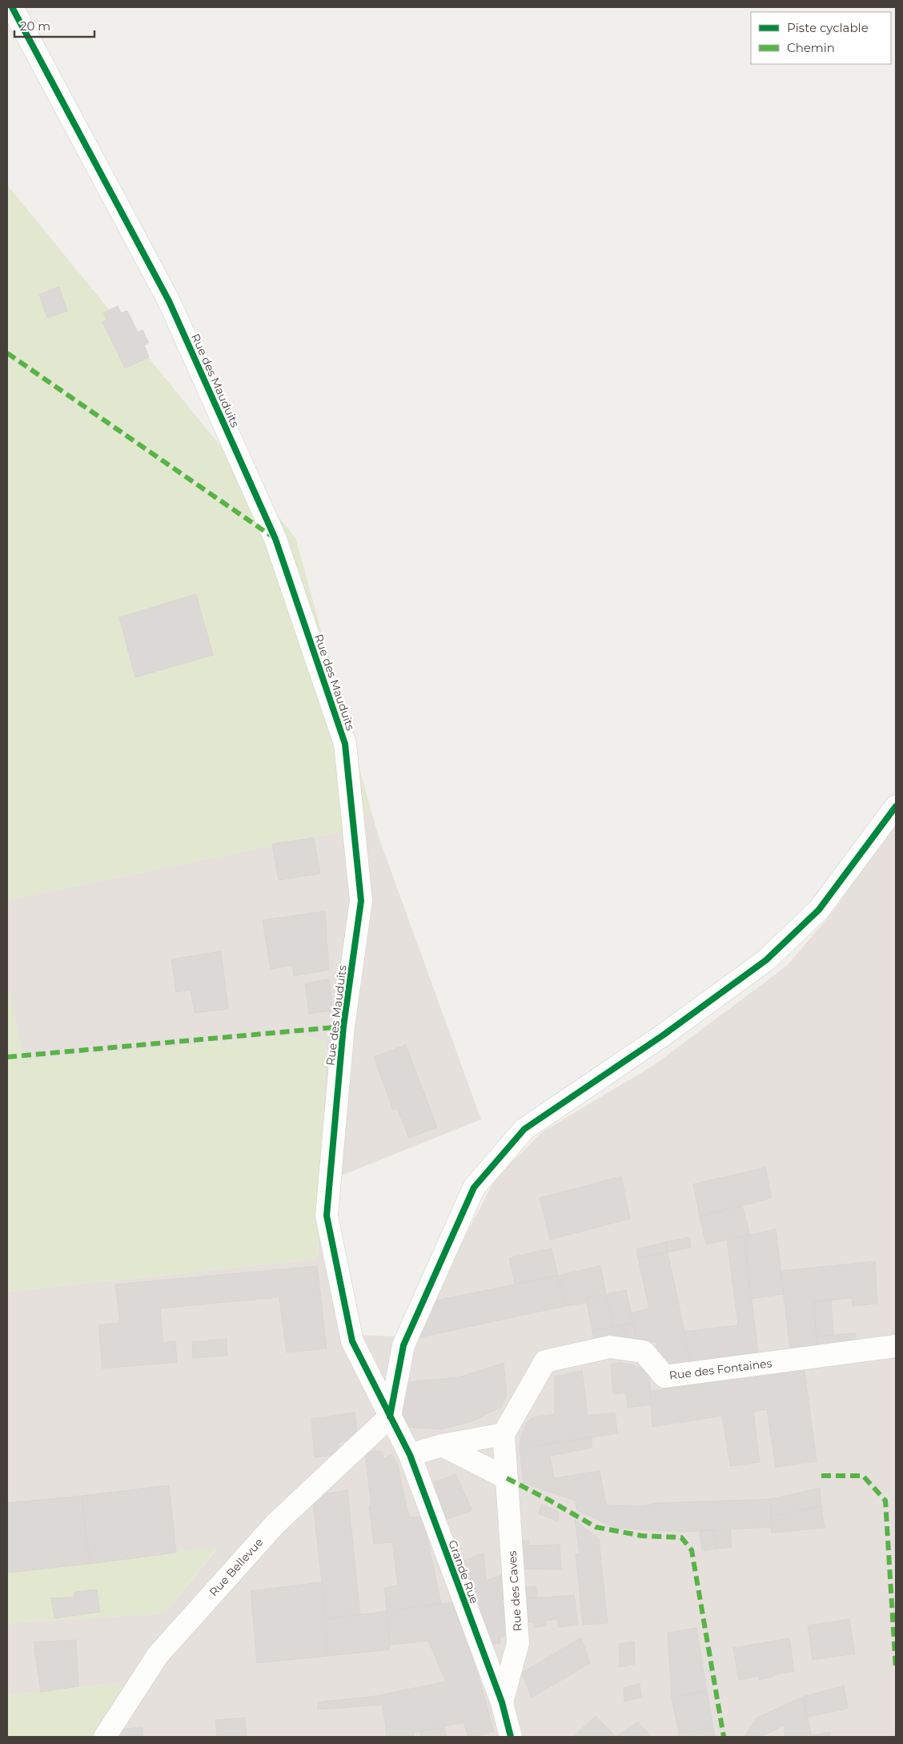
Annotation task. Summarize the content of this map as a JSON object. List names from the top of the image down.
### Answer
{
  "streets": {
    "street": [
      "Rue des Mauduits",
      "Rue des Fontaines",
      "Rue Bellevue",
      "Grande Rue",
      "Rue des Caves"
    ]
  },
  "crossings": [
    ["Rue des Mauduits", "Rue Bellevue"],
    ["Rue des Mauduits", "Grande Rue"],
    ["Rue des Fontaines", "Rue des Caves"],
    ["Rue Bellevue", "Grande Rue"],
    ["Grande Rue", "Rue des Caves"]
  ],
  "legend": ["Piste cyclable", "Chemin"],
  "scale_bar": "20 m"
}
